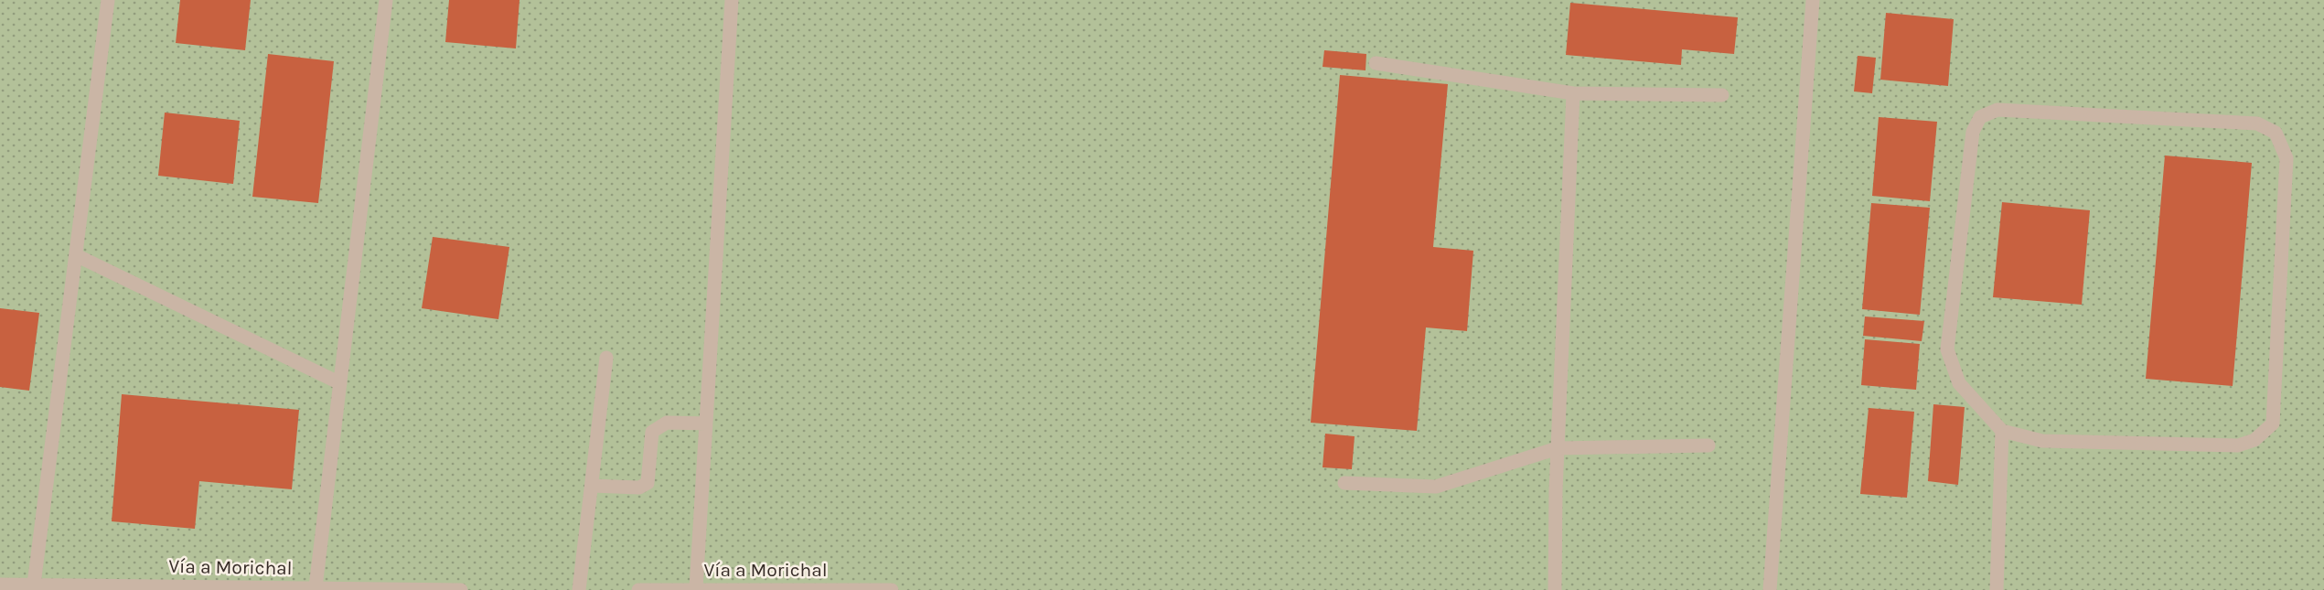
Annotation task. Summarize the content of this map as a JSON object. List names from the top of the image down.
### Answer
{
  "streets": {
    "street": ["Vía a Morichal"]
  }
}
